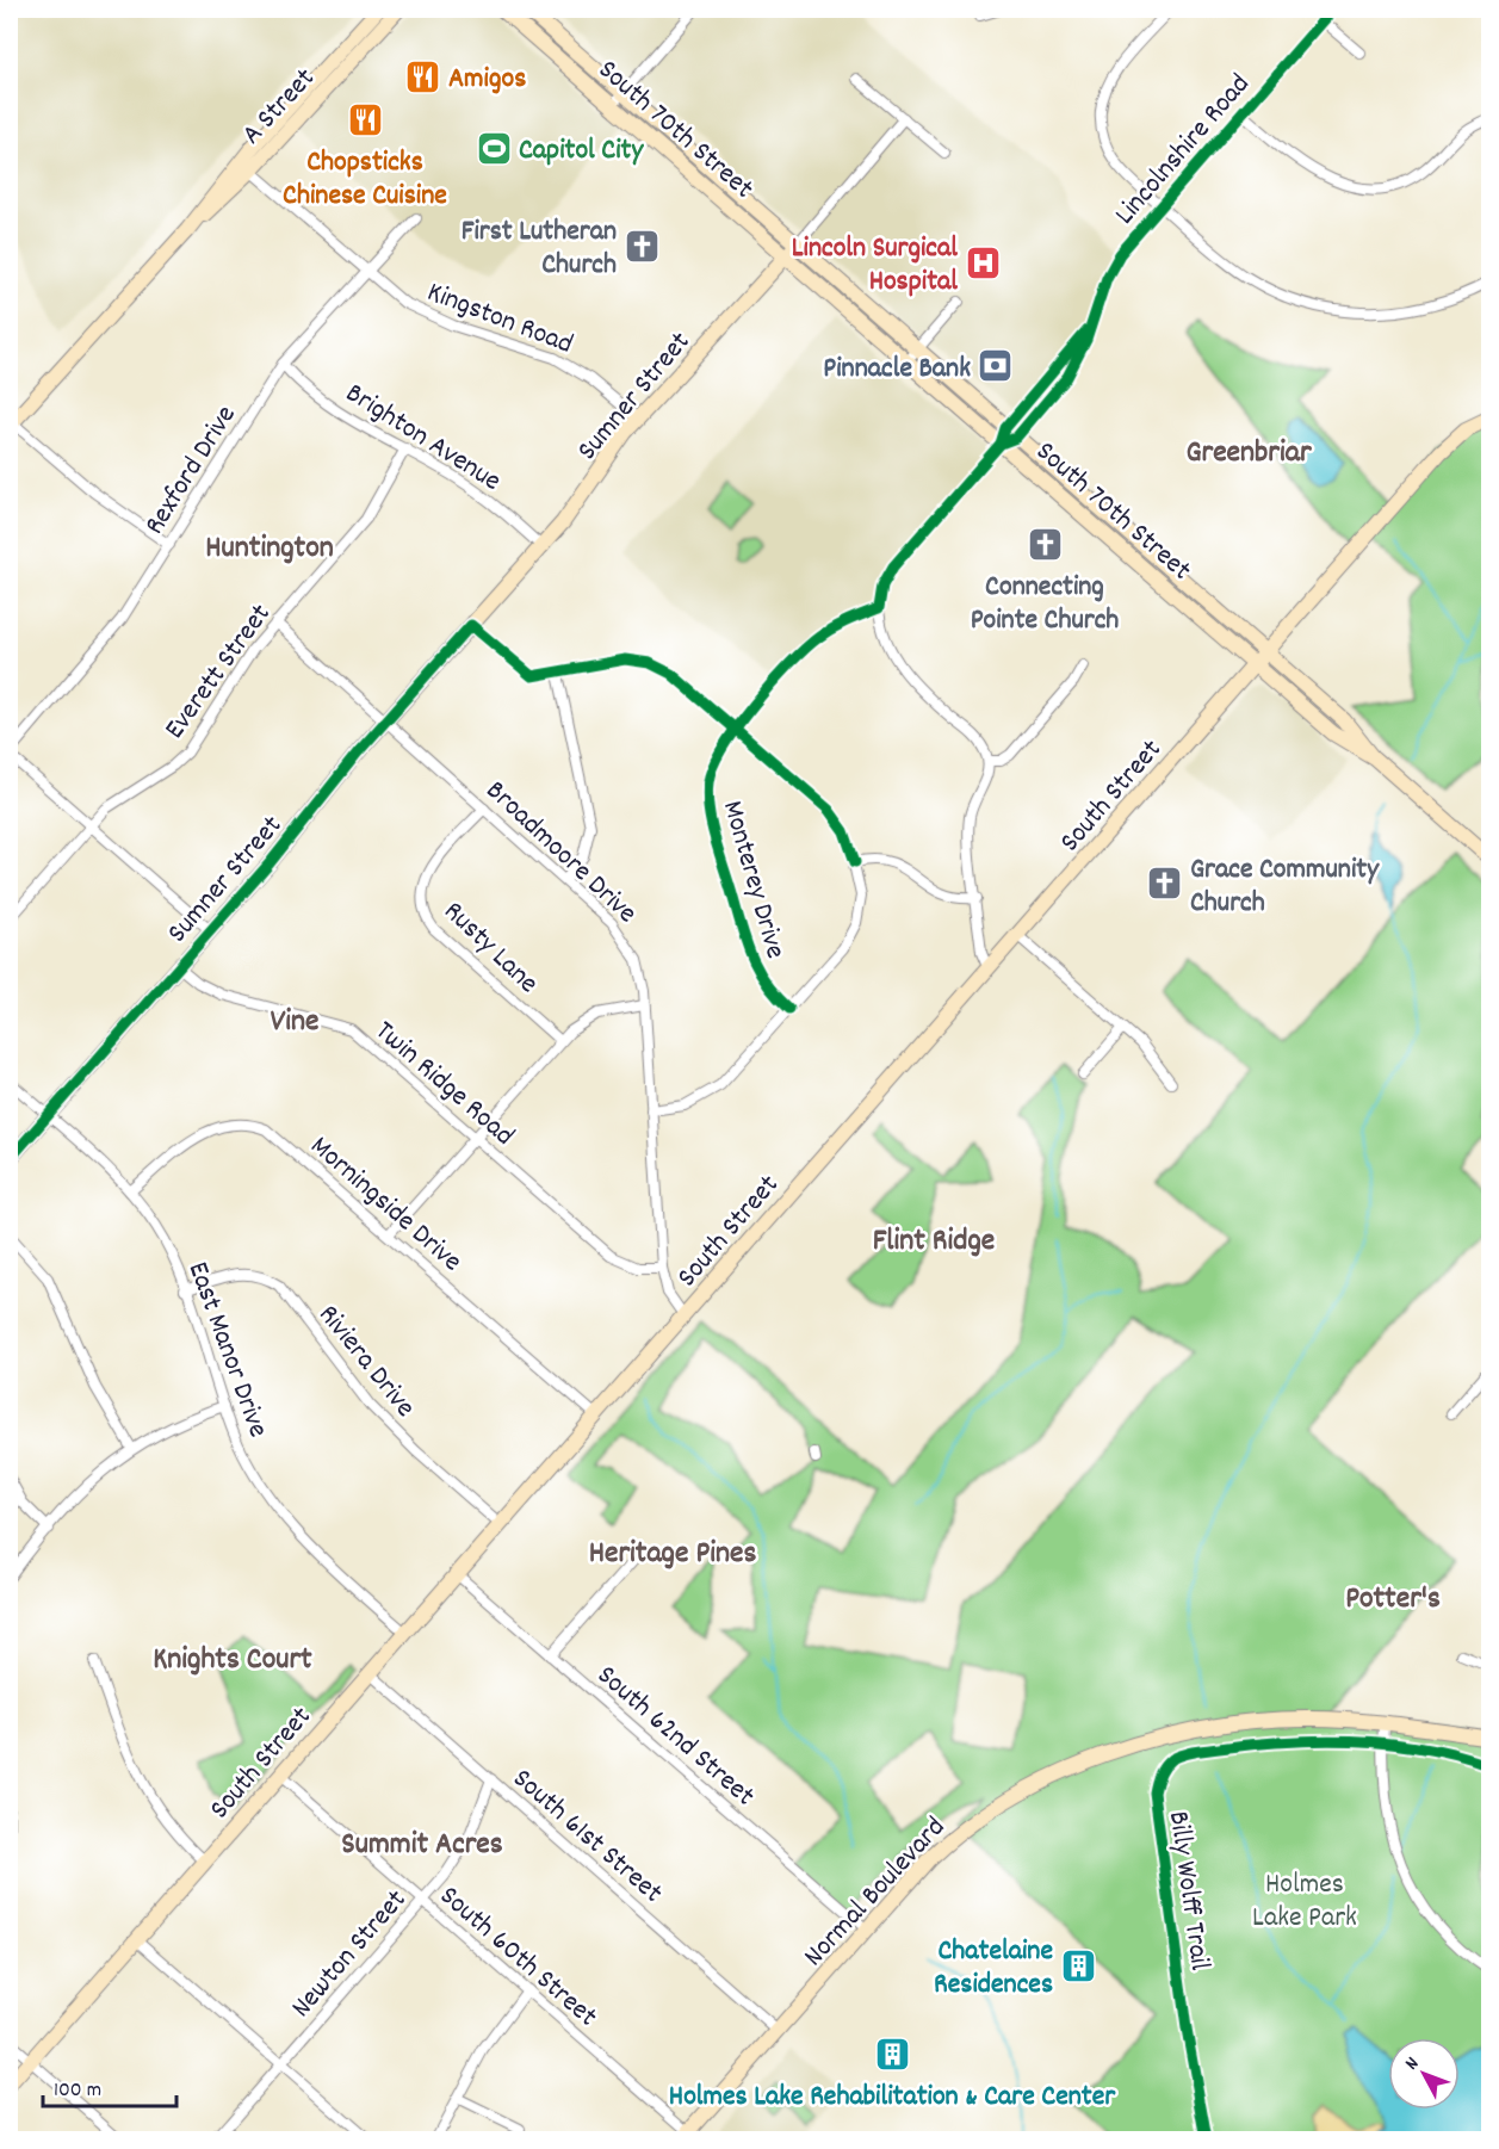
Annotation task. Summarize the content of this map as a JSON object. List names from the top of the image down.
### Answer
{
  "streets": {
    "main road": [
      "A Street",
      "South 70th Street",
      "Sumner Street",
      "South Street",
      "Normal Boulevard"
    ],
    "street": [
      "Lincolnshire Road",
      "Kingston Road",
      "Brighton Avenue",
      "Rexford Drive",
      "Everett Street",
      "Broadmoore Drive",
      "Monterey Drive",
      "Rusty Lane",
      "Twin Ridge Road",
      "Morningside Drive",
      "East Manor Drive",
      "Riviera Drive",
      "South 62nd Street",
      "South 61st Street",
      "Newton Street",
      "South 60th Street"
    ],
    "cycle path": ["Billy Wolff Trail"]
  },
  "crossings": [
    ["A Street", "Kingston Road"],
    ["South 70th Street", "Lincolnshire Road"],
    ["South 70th Street", "Sumner Street"],
    ["South 70th Street", "South Street"],
    ["Kingston Road", "Sumner Street"],
    ["Kingston Road", "Rexford Drive"],
    ["Sumner Street", "Brighton Avenue"],
    ["Sumner Street", "Broadmoore Drive"],
    ["Sumner Street", "Twin Ridge Road"],
    ["Sumner Street", "East Manor Drive"],
    ["Brighton Avenue", "Rexford Drive"],
    ["Brighton Avenue", "Everett Street"],
    ["Everett Street", "Broadmoore Drive"],
    ["South Street", "Broadmoore Drive"],
    ["South Street", "Morningside Drive"],
    ["South Street", "East Manor Drive"],
    ["South Street", "Riviera Drive"],
    ["South Street", "South 62nd Street"],
    ["South Street", "South 61st Street"],
    ["South Street", "South 60th Street"],
    ["Broadmoore Drive", "Rusty Lane"],
    ["Broadmoore Drive", "Twin Ridge Road"],
    ["Morningside Drive", "East Manor Drive"],
    ["East Manor Drive", "Riviera Drive"],
    ["South 62nd Street", "Normal Boulevard"],
    ["South 61st Street", "Normal Boulevard"],
    ["South 61st Street", "Newton Street"],
    ["Normal Boulevard", "South 60th Street"],
    ["Newton Street", "South 60th Street"]
  ],
  "districts": [
    "Greenbriar",
    "Huntington",
    "Vine",
    "Flint Ridge",
    "Heritage Pines",
    "Potter's",
    "Knights Court",
    "Summit Acres"
  ],
  "parks": ["Holmes Lake Park"],
  "places": {
    "restaurant": ["Amigos", "Chopsticks Chinese Cuisine"],
    "sports": ["Capitol City"],
    "church": ["First Lutheran Church", "Connecting Pointe Church", "Grace Community Church"],
    "hospital": ["Lincoln Surgical Hospital"],
    "bank": ["Pinnacle Bank"],
    "building": ["Chatelaine Residences", "Holmes Lake Rehabilitation & Care Center"]
  },
  "scale_bar": "100 m",
  "north": "top left"
}
